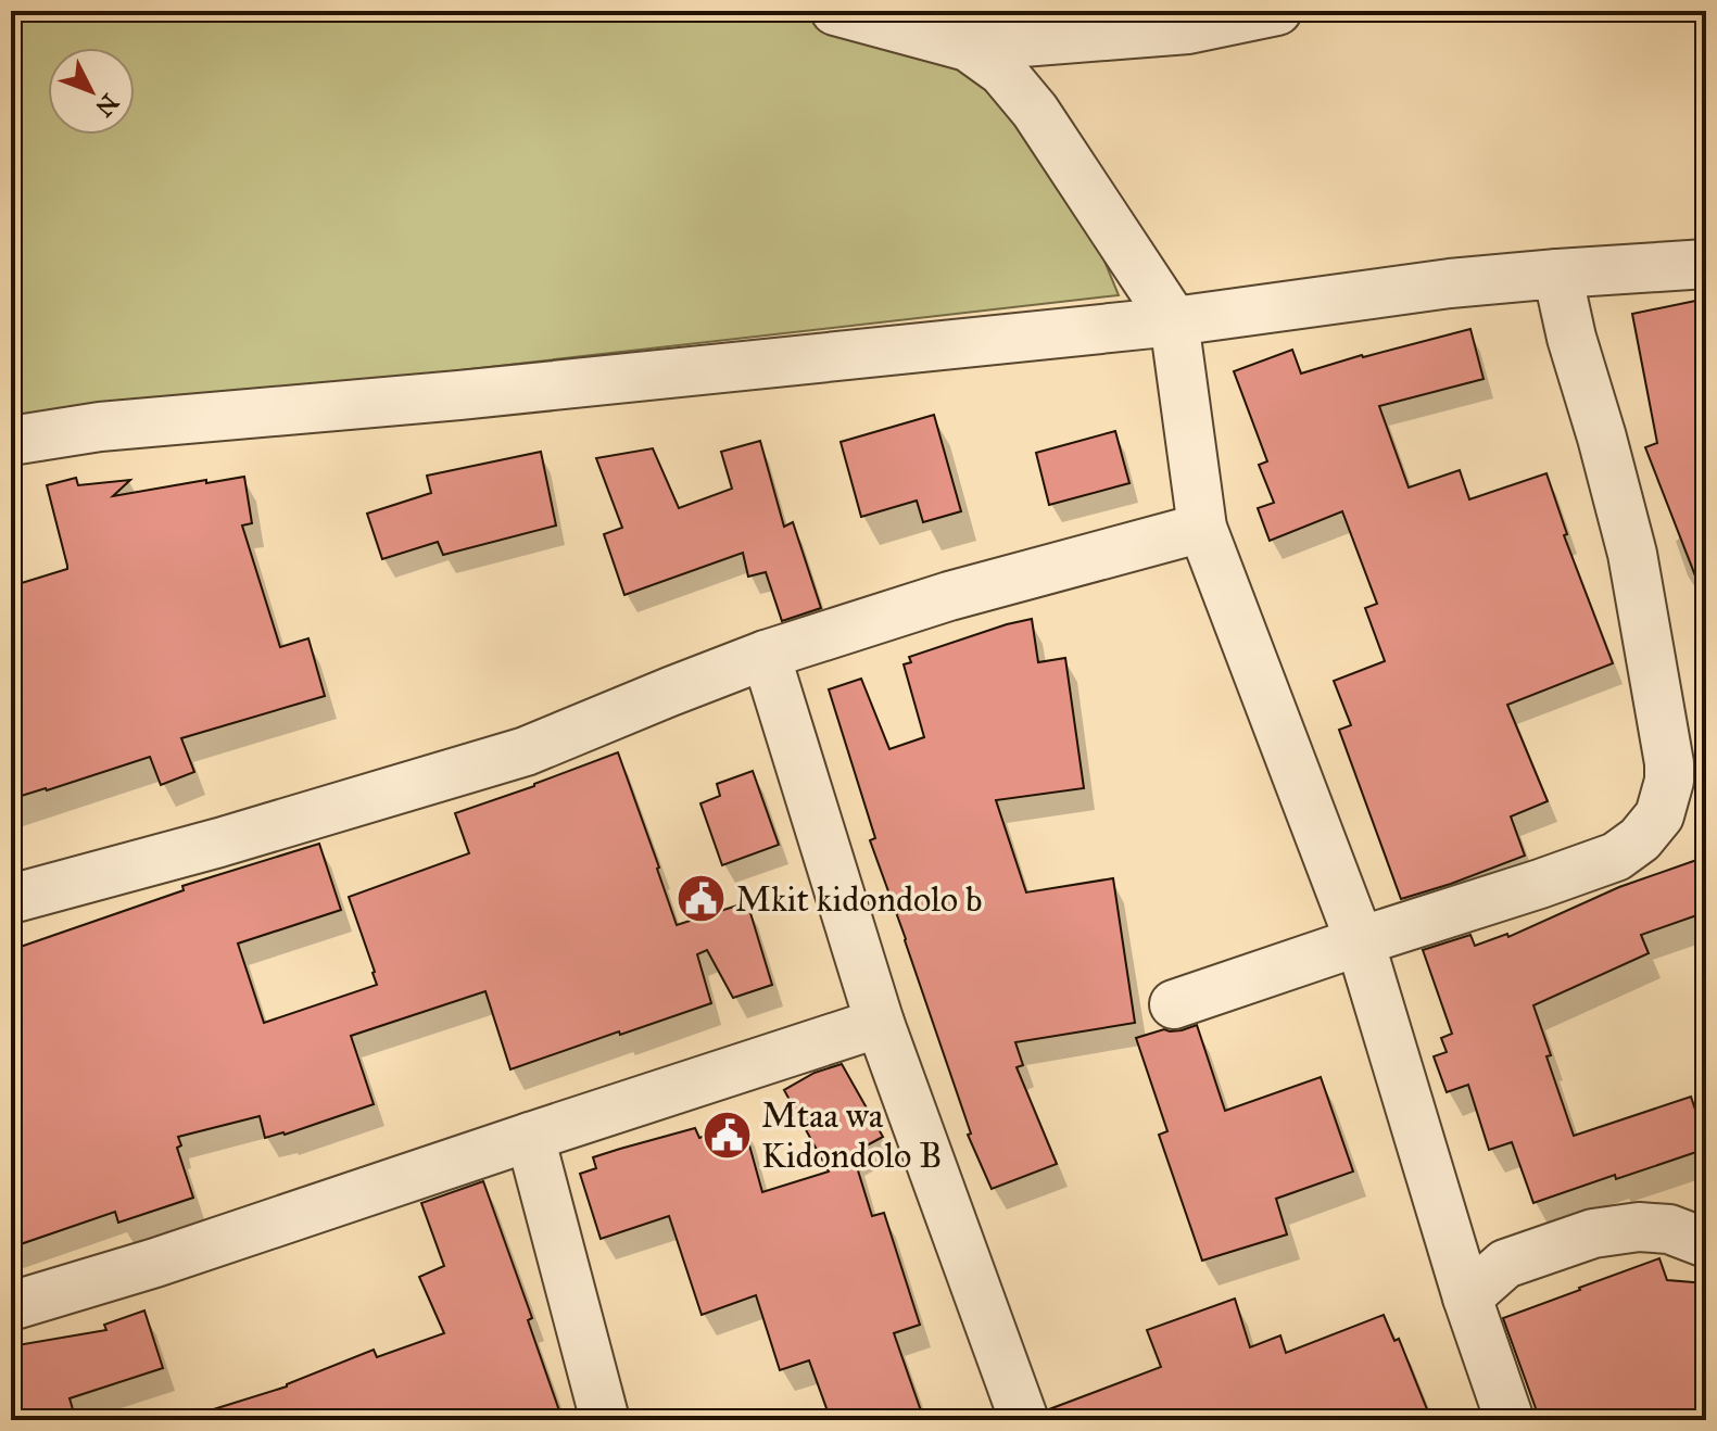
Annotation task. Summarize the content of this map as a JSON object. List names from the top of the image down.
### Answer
{
  "places": {
    "public building": ["Mkit kidondolo b", "Mtaa wa Kidondolo B"]
  },
  "north": "bottom right"
}
